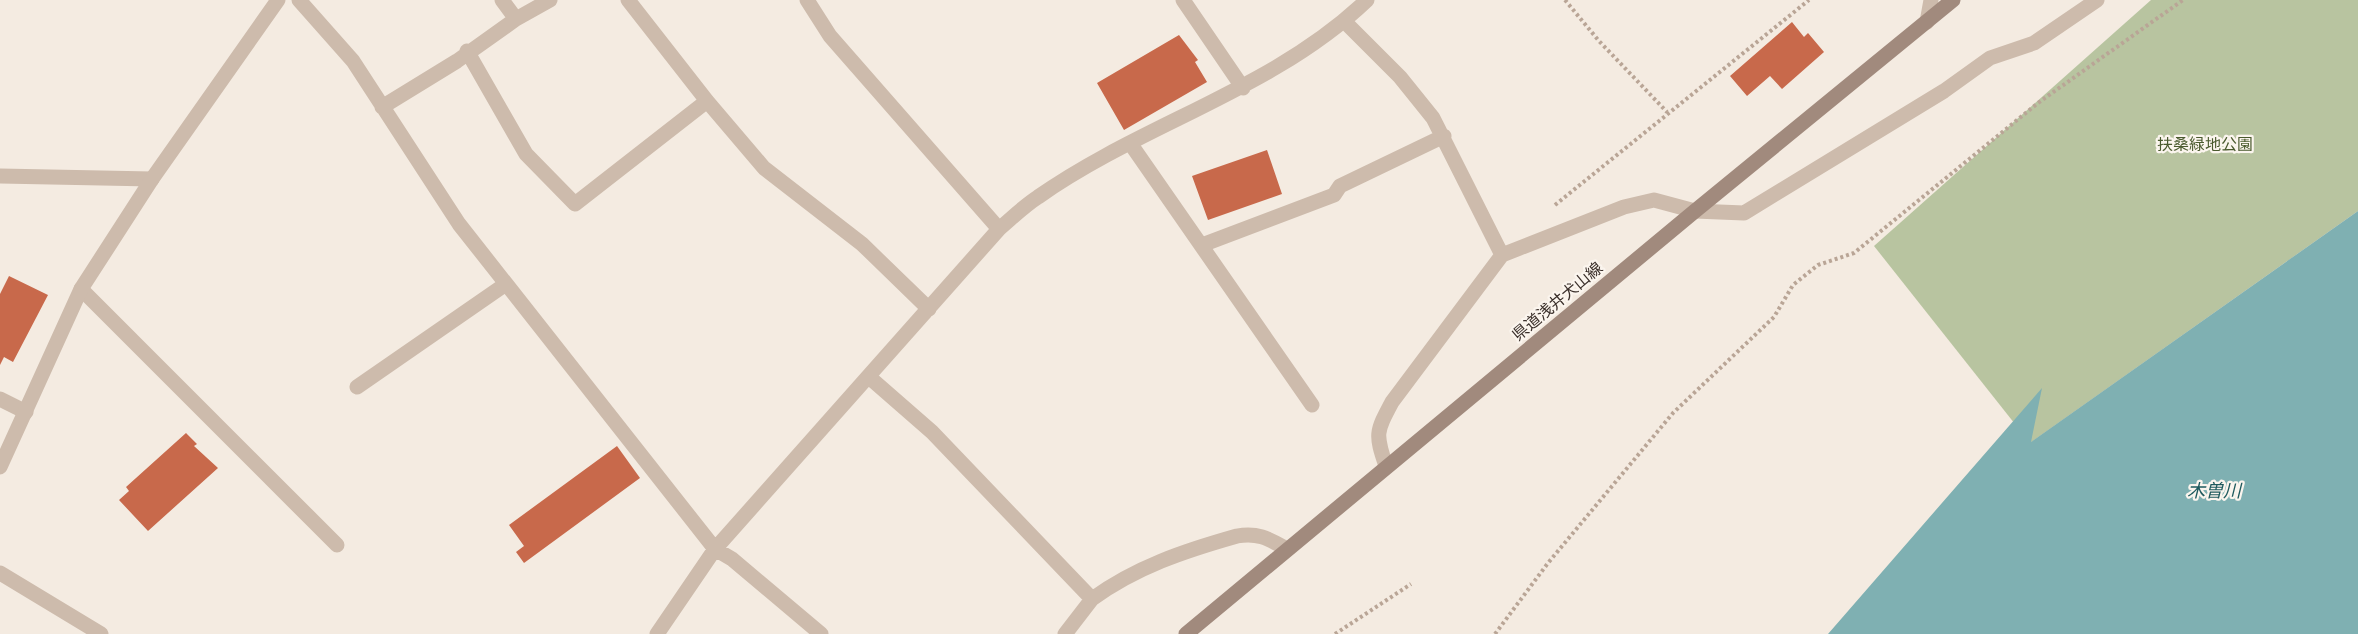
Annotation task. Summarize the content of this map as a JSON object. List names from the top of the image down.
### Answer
{
  "streets": {
    "main road": ["県道浅井犬山線"]
  },
  "water": ["木曽川"],
  "parks": ["扶桑緑地公園"]
}
